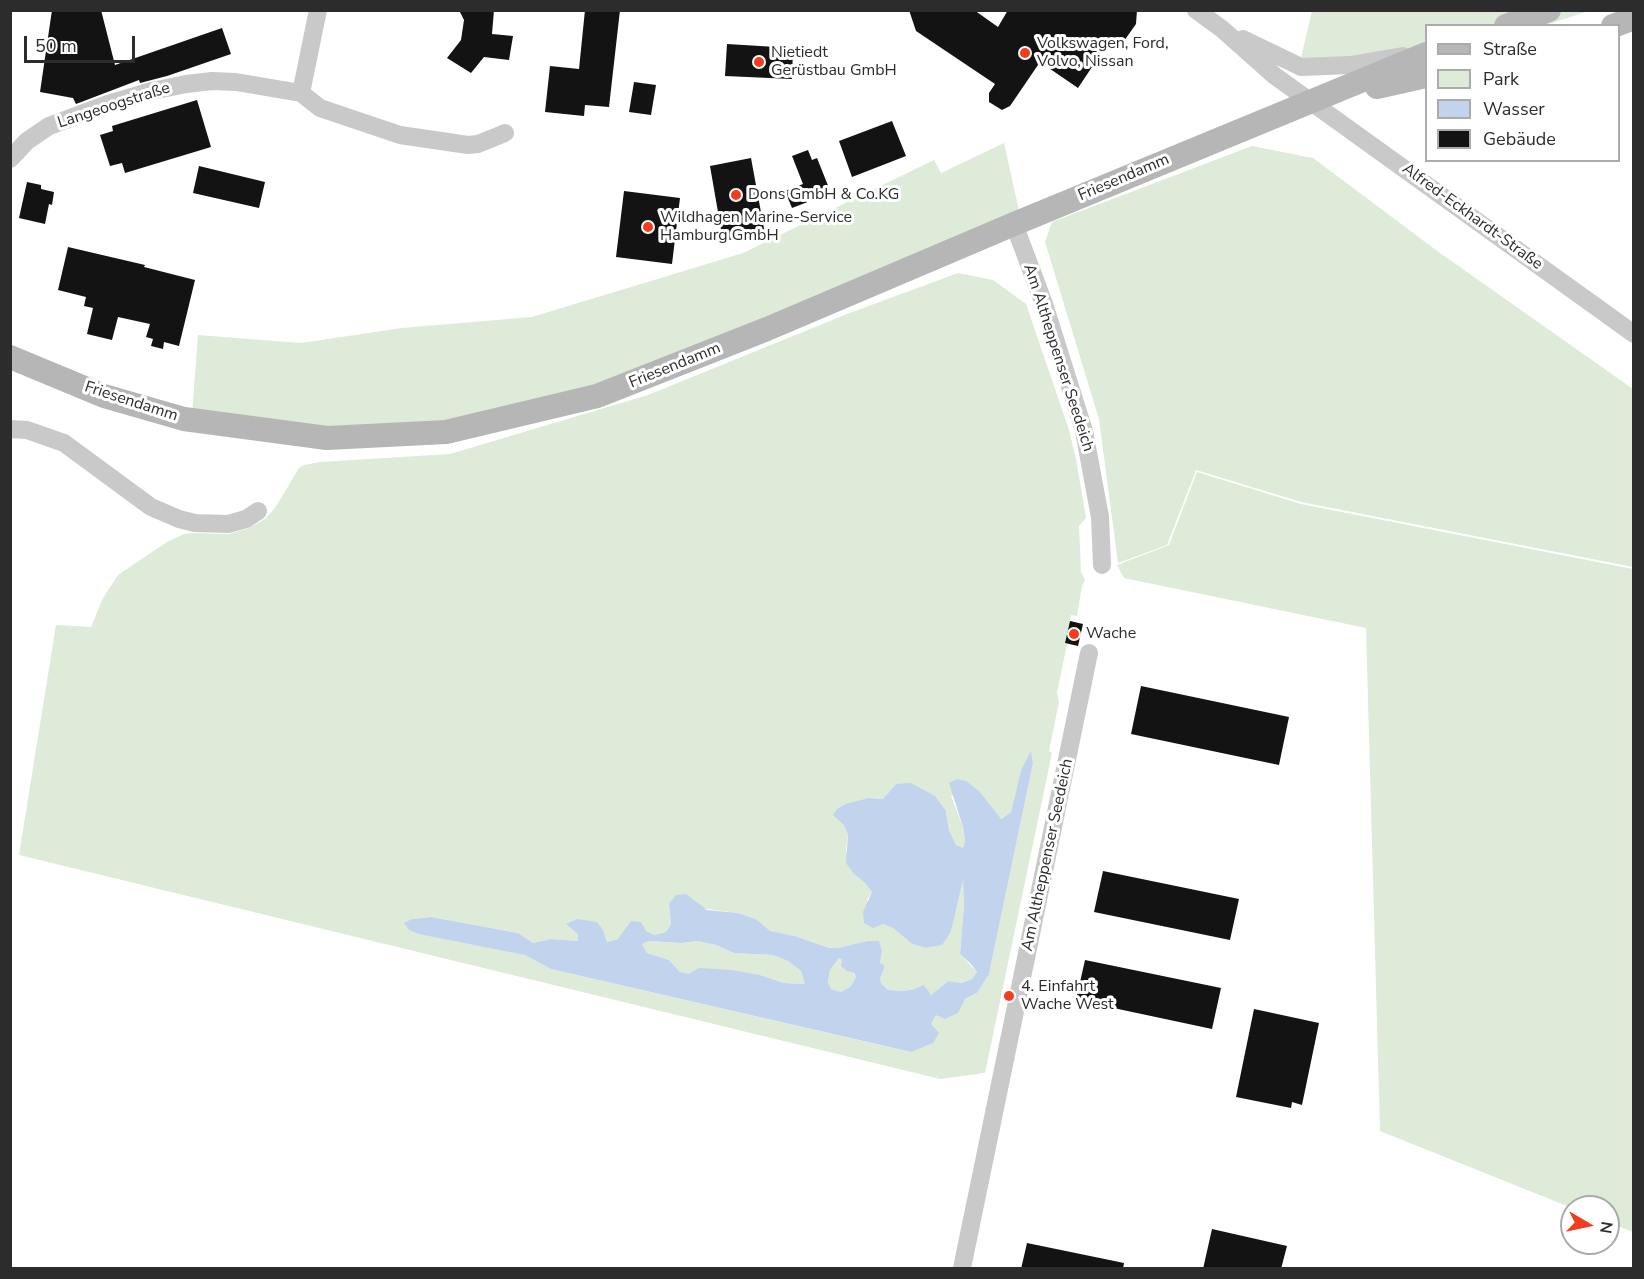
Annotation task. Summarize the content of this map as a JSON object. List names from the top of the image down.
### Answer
{
  "streets": {
    "main road": ["Friesendamm"],
    "street": ["Langeoogstraße", "Alfred-Eckhardt-Straße", "Am Altheppenser Seedeich"]
  },
  "crossings": [
    ["Friesendamm", "Alfred-Eckhardt-Straße"],
    ["Friesendamm", "Am Altheppenser Seedeich"]
  ],
  "places": [
    "Volkswagen, Ford, Volvo, Nissan",
    "Nietiedt Gerüstbau GmbH",
    "Dons GmbH & Co.KG",
    "Wildhagen Marine-Service Hamburg GmbH",
    "Wache",
    "4. Einfahrt Wache West"
  ],
  "legend": [
    "Straße",
    "Park",
    "Wasser",
    "Gebäude"
  ],
  "scale_bar": "50 m",
  "north": "right"
}
